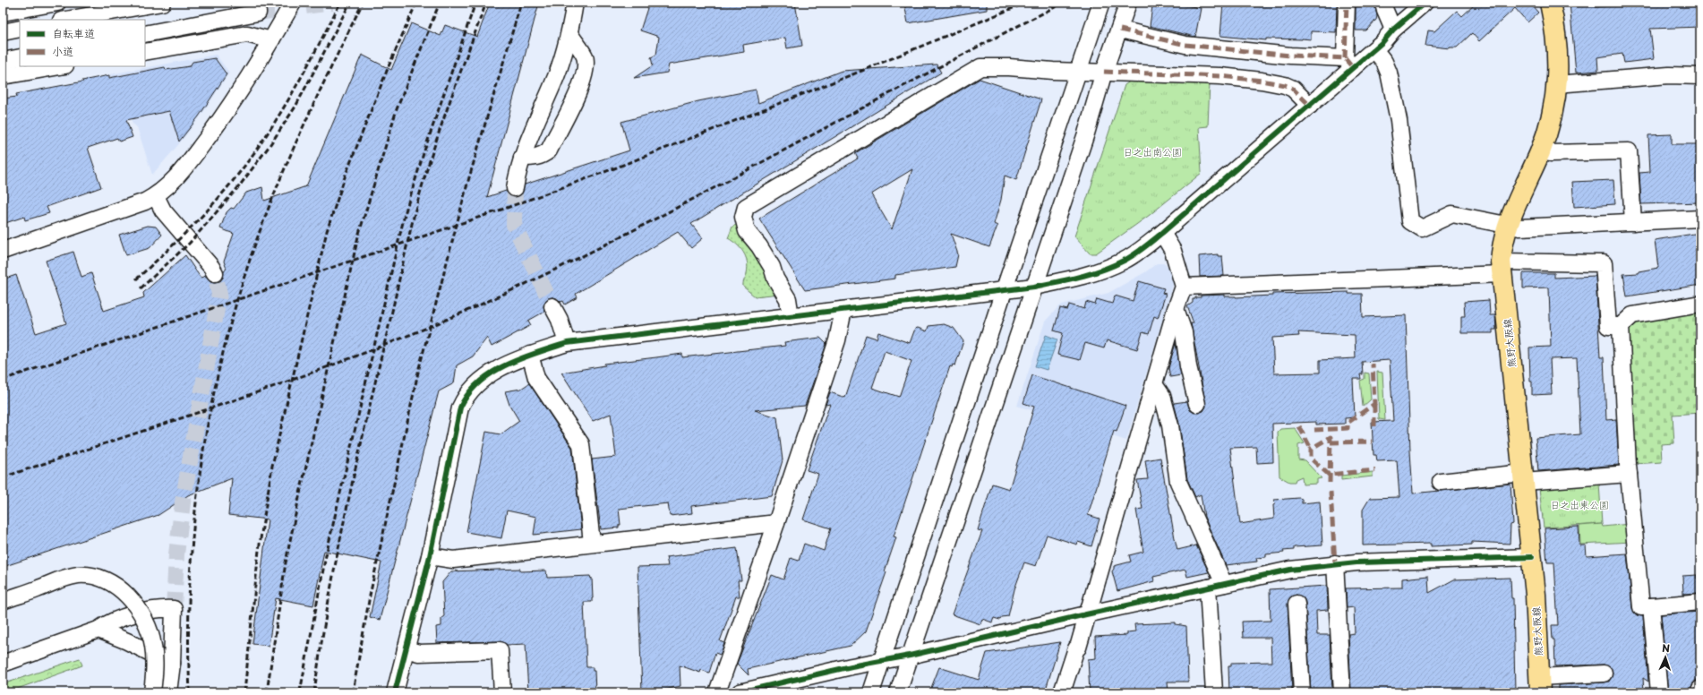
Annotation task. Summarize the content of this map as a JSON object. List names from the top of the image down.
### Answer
{
  "streets": {
    "main road": ["熊野大阪線"]
  },
  "parks": ["日之出南公園", "日之出東公園"],
  "legend": ["自転車道", "小道"],
  "north": "top"
}
